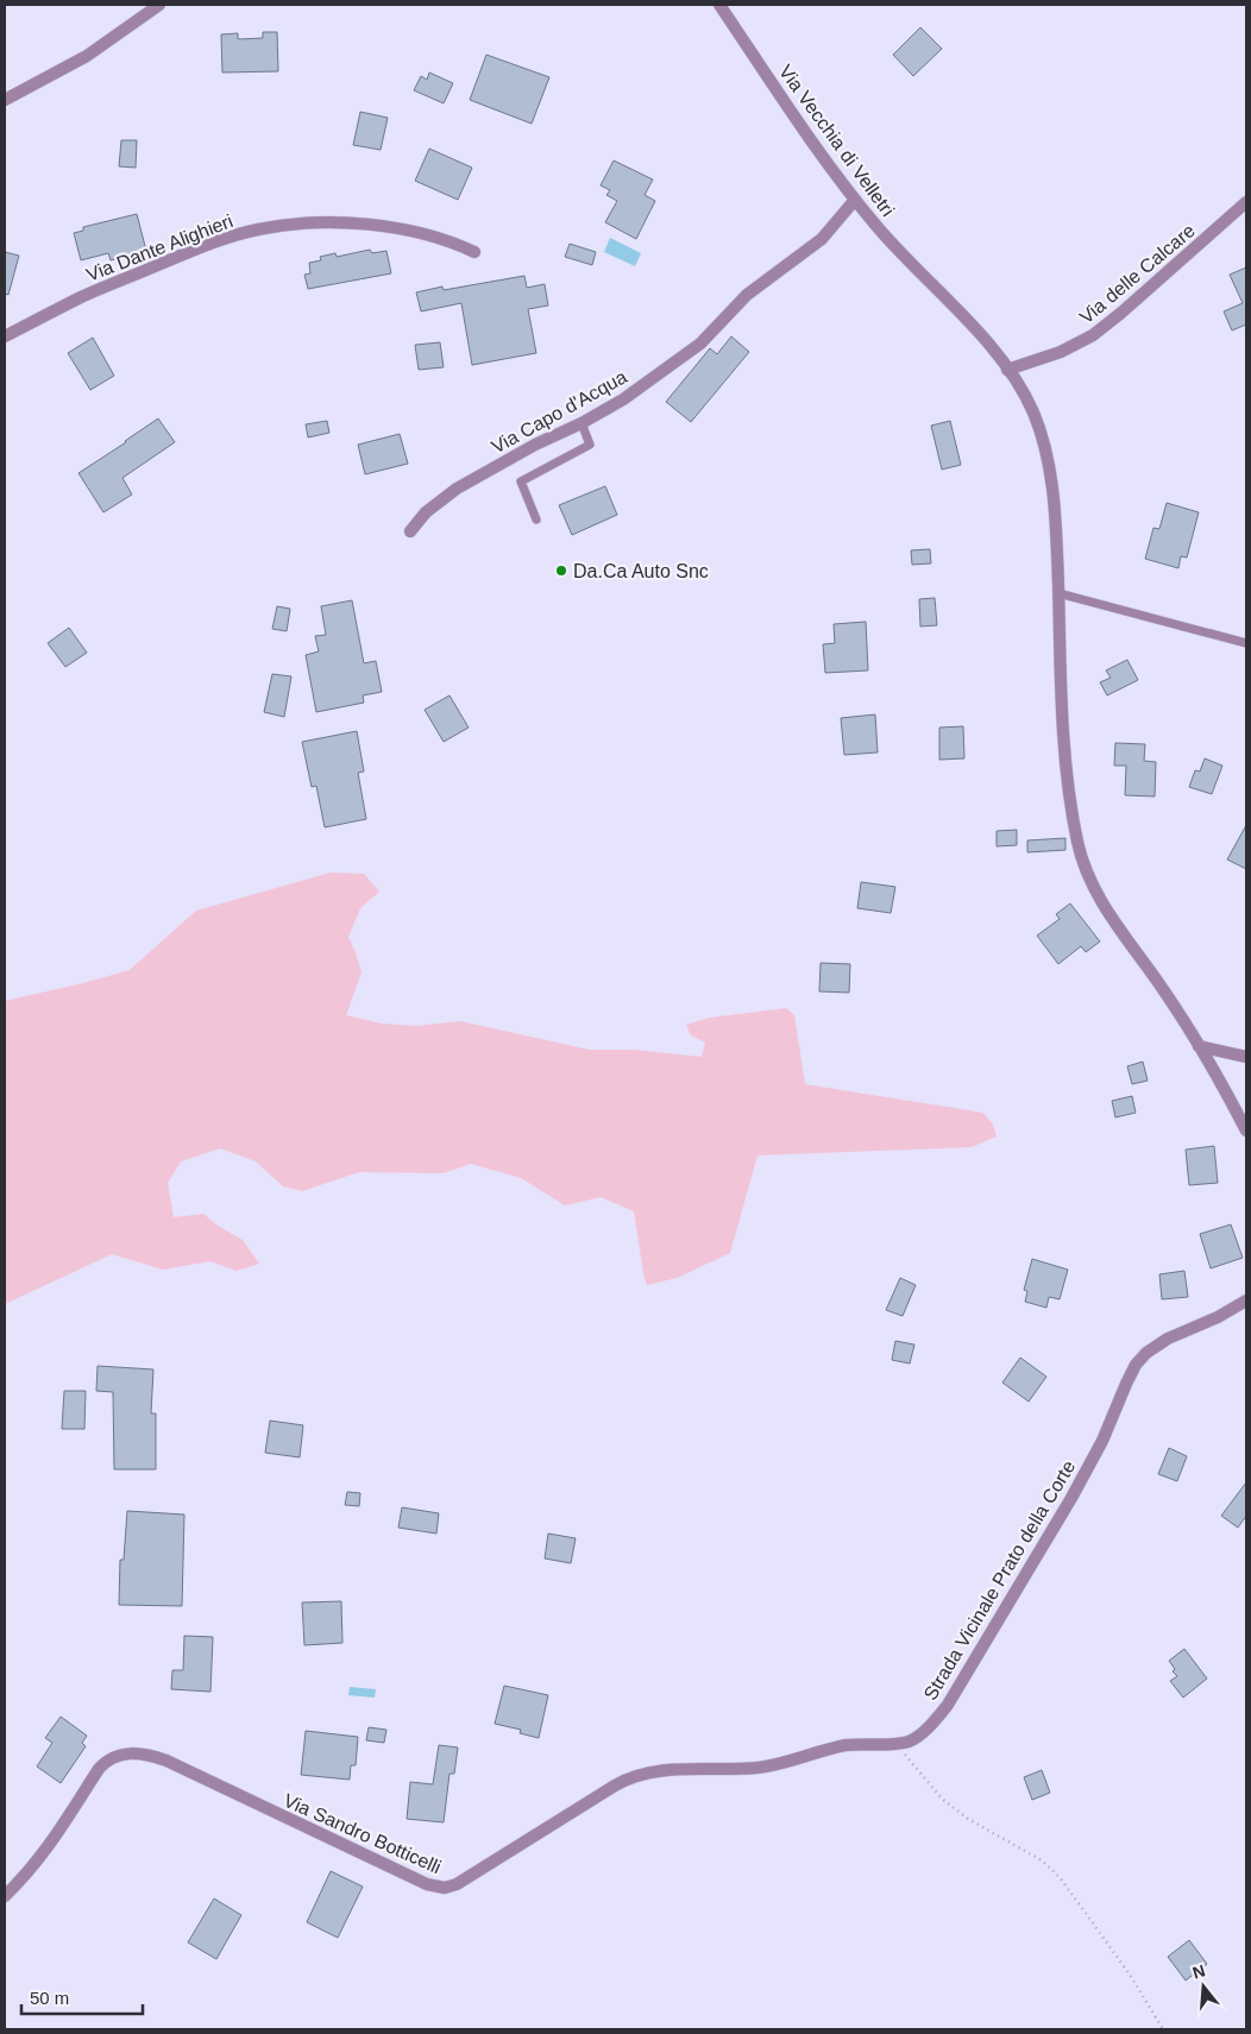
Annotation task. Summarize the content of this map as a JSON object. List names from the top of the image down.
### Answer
{
  "streets": {
    "street": [
      "Via Vecchia di Velletri",
      "Via Dante Alighieri",
      "Via delle Calcare",
      "Via Capo d'Acqua",
      "Strada Vicinale Prato della Corte",
      "Via Sandro Botticelli"
    ]
  },
  "crossings": [
    ["Via Vecchia di Velletri", "Via delle Calcare"],
    ["Via Vecchia di Velletri", "Via Capo d'Acqua"],
    ["Strada Vicinale Prato della Corte", "Via Sandro Botticelli"]
  ],
  "places": ["Da.Ca Auto Snc"],
  "scale_bar": "50 m",
  "north": "top"
}
